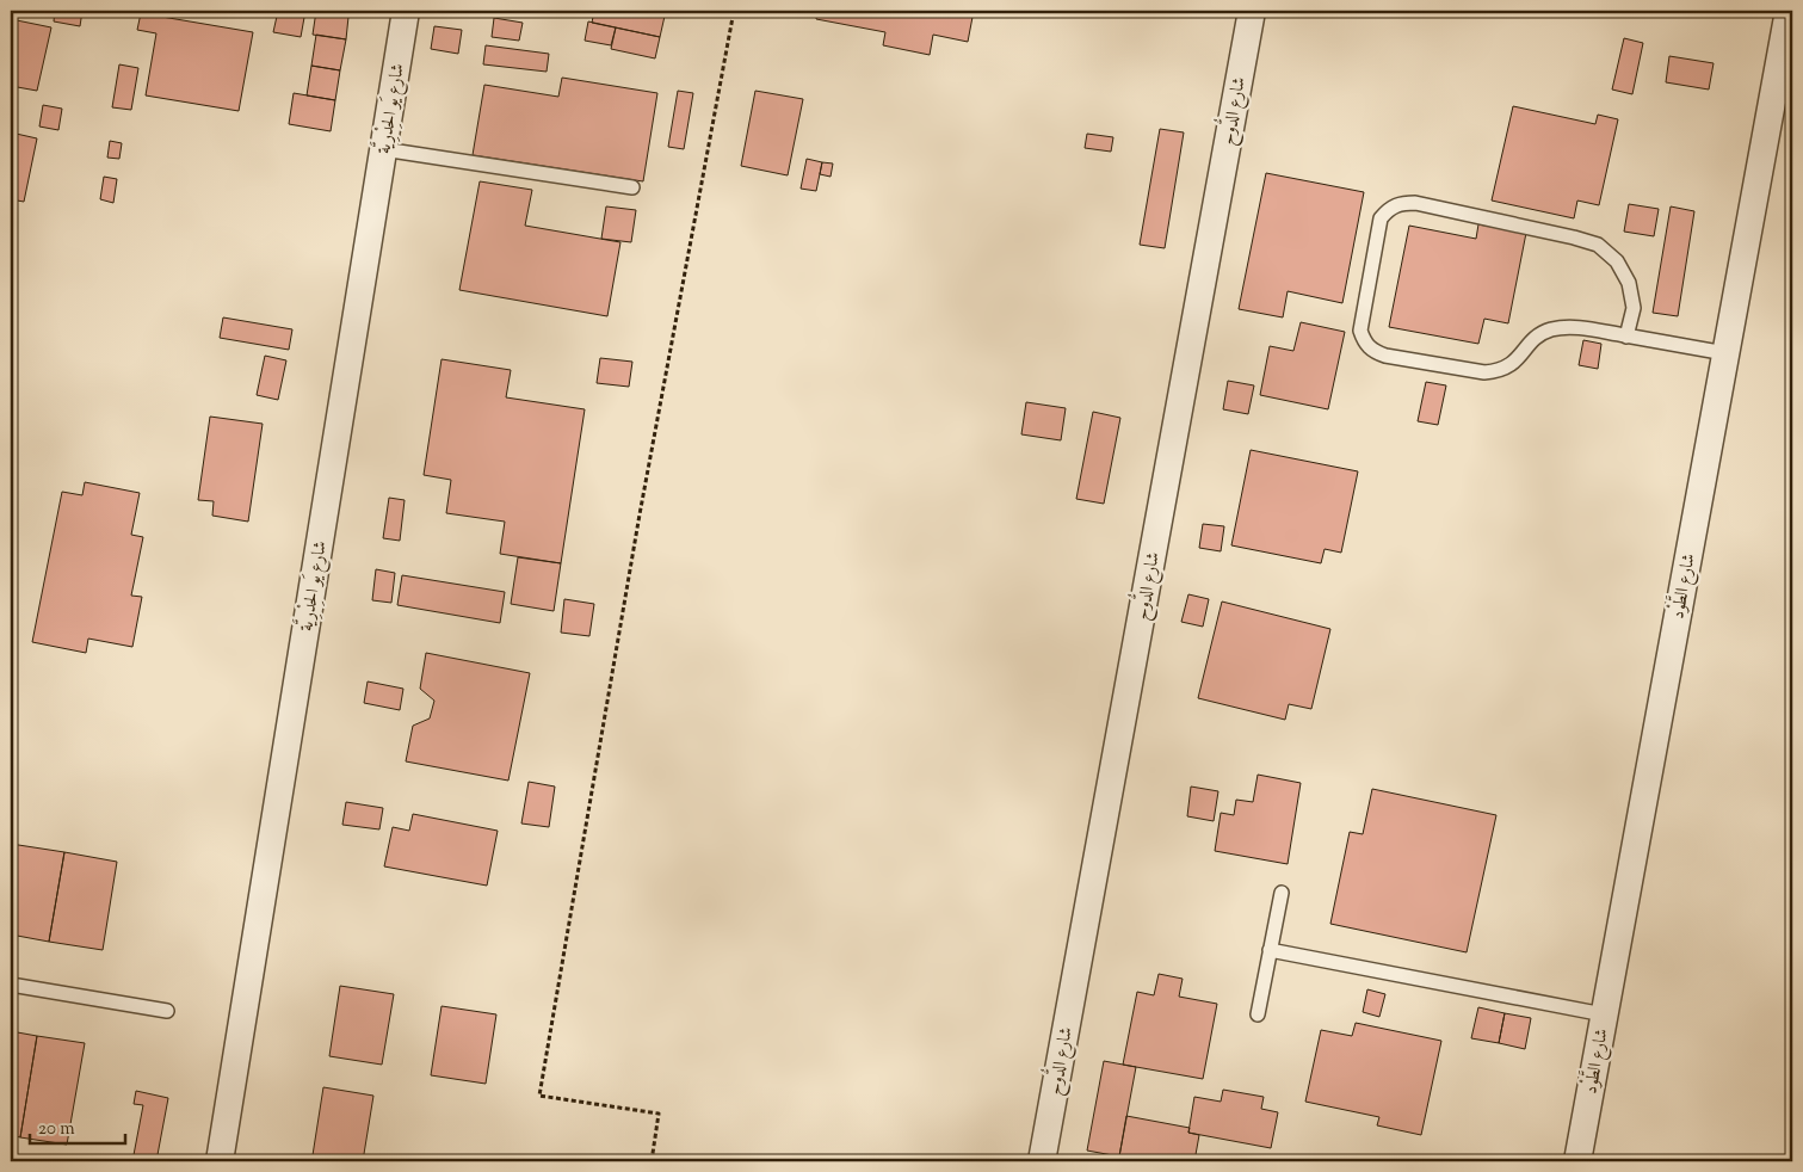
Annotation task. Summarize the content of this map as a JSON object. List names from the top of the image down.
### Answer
{
  "streets": {
    "street": ["شارع يَو الحِدْرِيَّة", "شارع الدُّوح", "شارع الطَّوْد"]
  },
  "scale_bar": "20 m"
}
